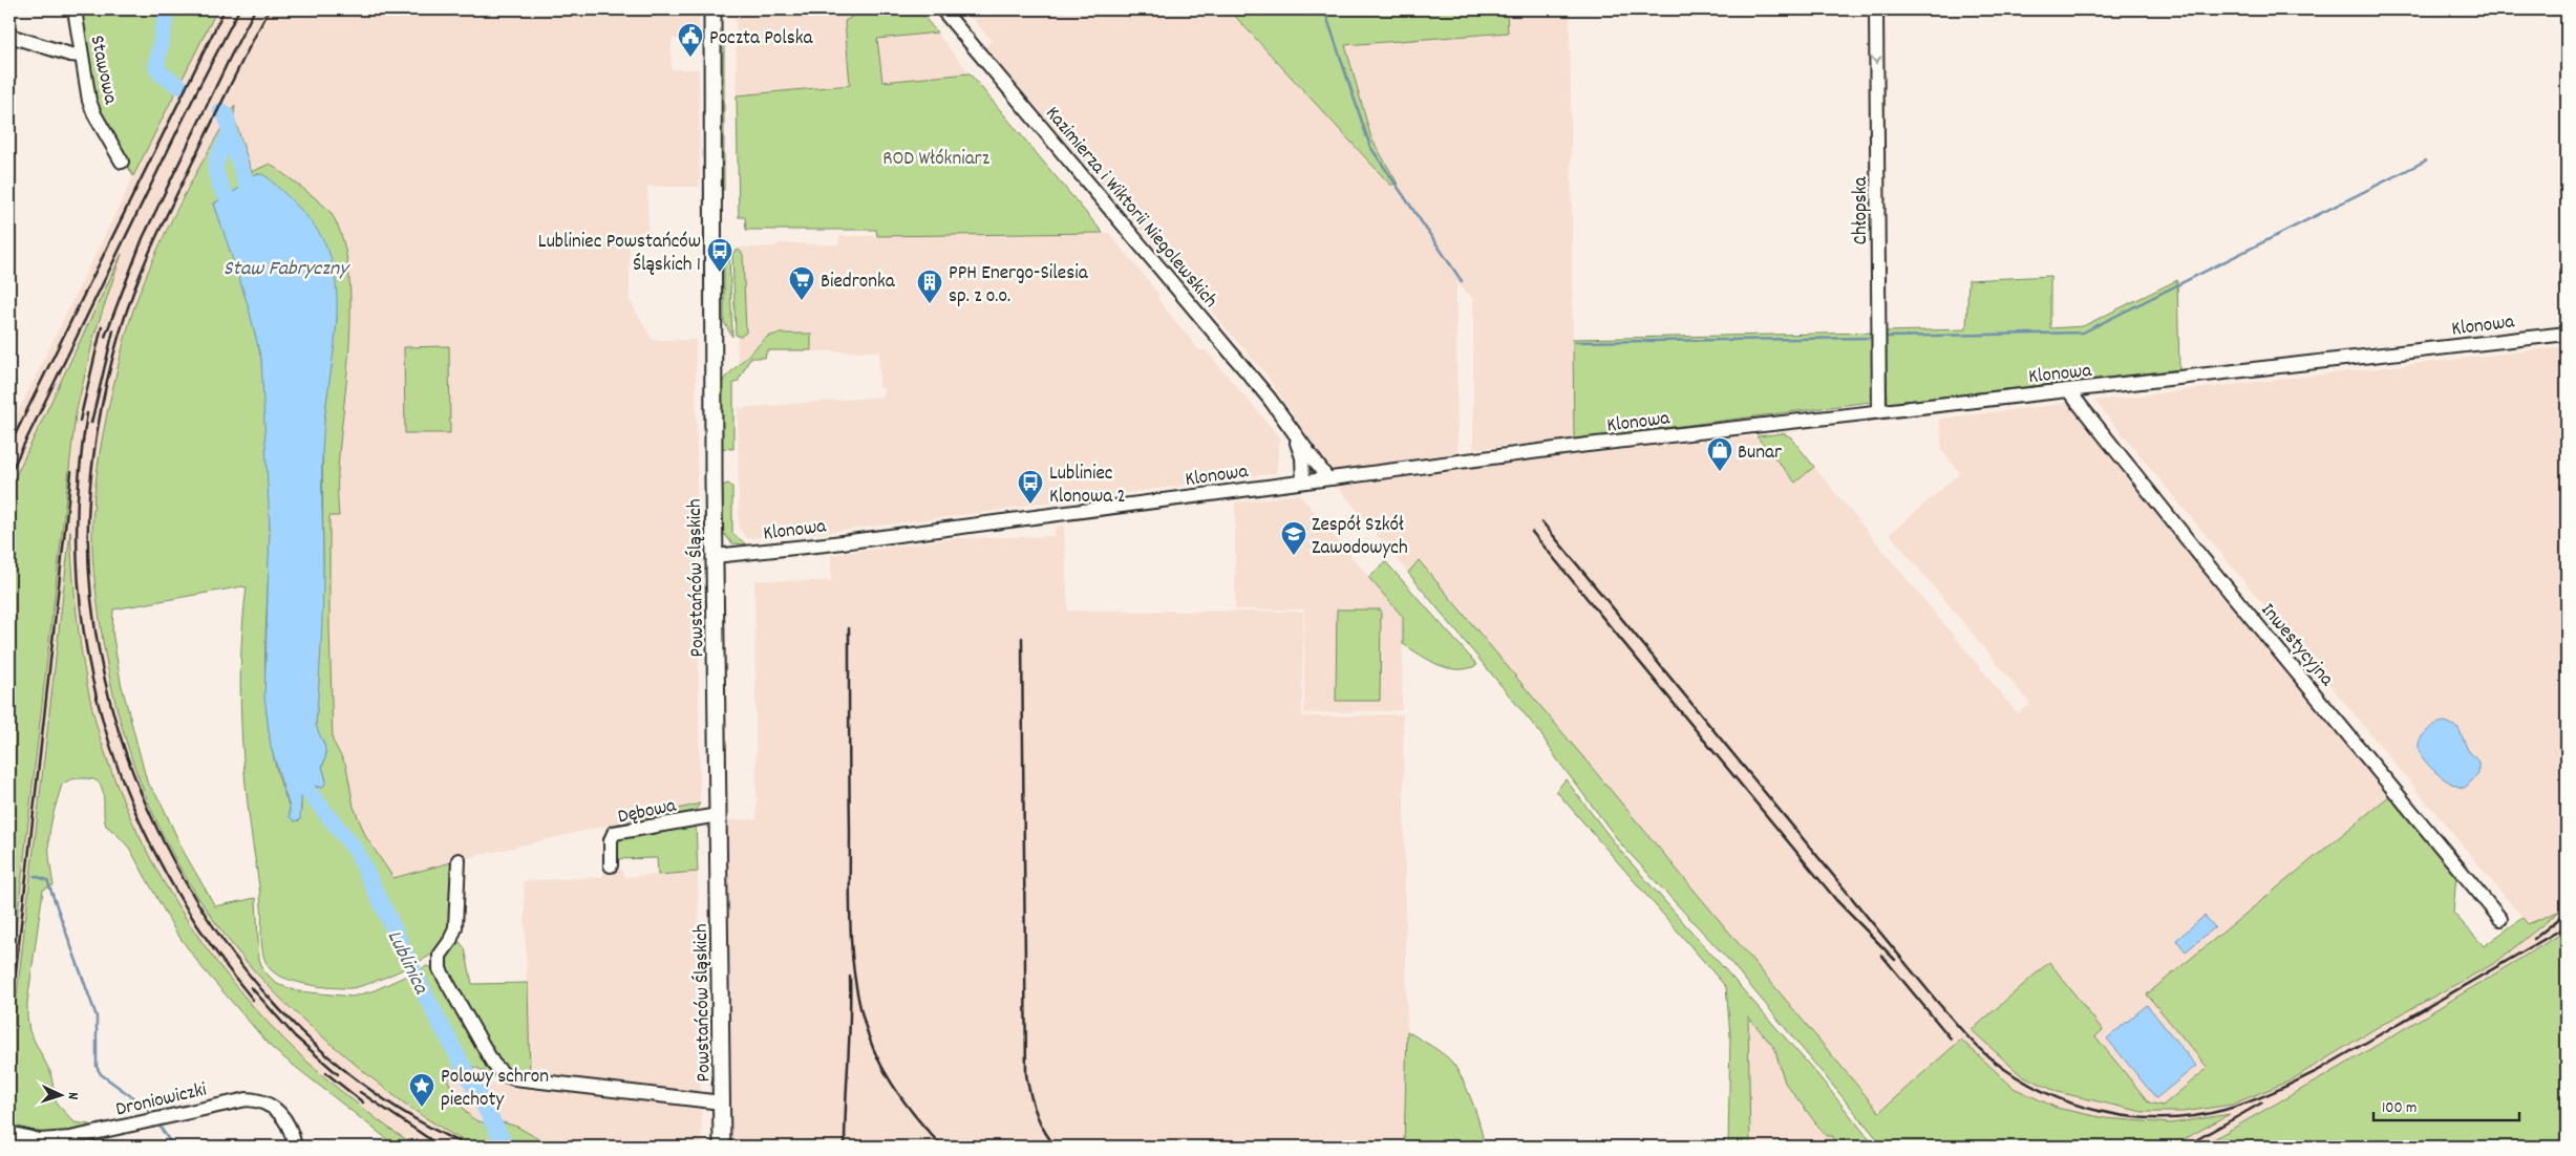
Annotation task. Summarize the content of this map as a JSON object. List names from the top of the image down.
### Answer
{
  "streets": {
    "main road": ["Powstańców Śląskich"],
    "street": [
      "Stawowa",
      "Kazimierza i Wiktorii Niegolewskich",
      "Chłopska",
      "Klonowa",
      "Inwestycyjna",
      "Dębowa",
      "Droniowiczki"
    ]
  },
  "crossings": [
    ["Chłopska", "Klonowa"],
    ["Klonowa", "Powstańców Śląskich"],
    ["Klonowa", "Inwestycyjna"],
    ["Powstańców Śląskich", "Dębowa"]
  ],
  "one_way": ["Chłopska"],
  "water": ["Staw Fabryczny", "Lublinica"],
  "parks": ["ROD Włókniarz"],
  "places": {
    "public building": ["Poczta Polska"],
    "bus stop": ["Lubliniec Powstańców Śląskich 1", "Lubliniec Klonowa 2"],
    "supermarket": ["Biedronka"],
    "building": ["PPH Energo-Silesia sp. z o.o."],
    "shop": ["Bunar"],
    "school or university": ["Zespół Szkół Zawodowych"],
    "place": ["Polowy schron piechoty"]
  },
  "scale_bar": "100 m",
  "north": "right"
}
